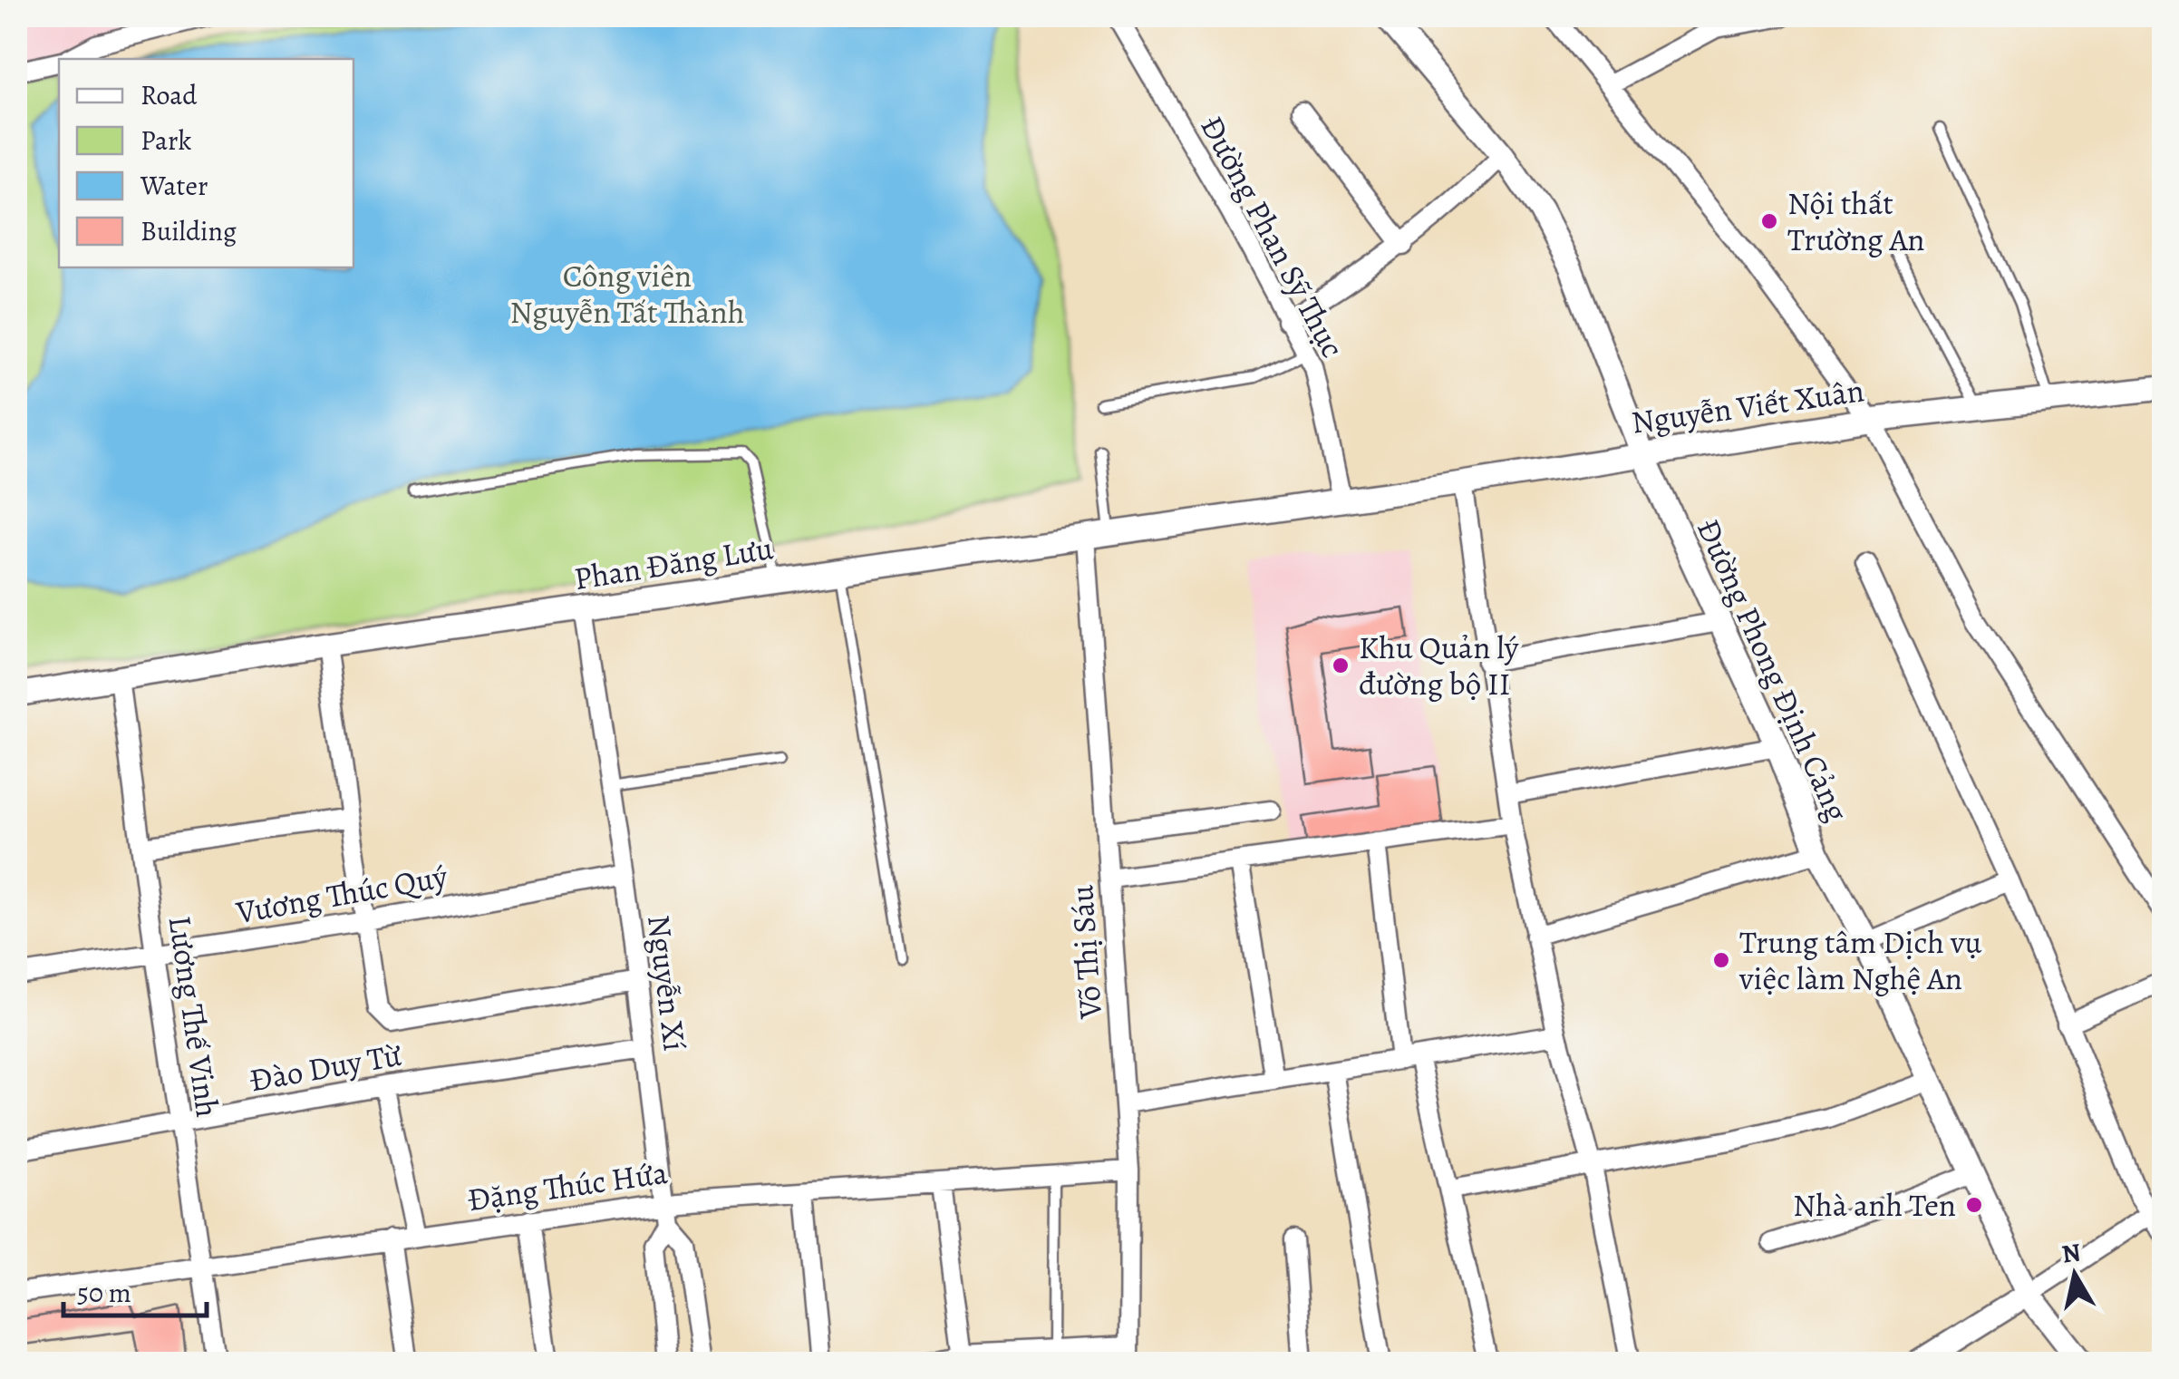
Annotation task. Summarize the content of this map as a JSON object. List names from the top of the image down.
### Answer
{
  "streets": {
    "street": [
      "Đường Phan Sỹ Thục",
      "Nguyễn Viết Xuân",
      "Phan Đăng Lưu",
      "Đường Phong Định Cảng",
      "Vương Thúc Quý",
      "Võ Thị Sáu",
      "Nguyễn Xí",
      "Lương Thế Vinh",
      "Đào Duy Từ",
      "Đặng Thúc Hứa"
    ]
  },
  "crossings": [
    ["Đường Phan Sỹ Thục", "Nguyễn Viết Xuân"],
    ["Đường Phan Sỹ Thục", "Phan Đăng Lưu"],
    ["Nguyễn Viết Xuân", "Phan Đăng Lưu"],
    ["Nguyễn Viết Xuân", "Đường Phong Định Cảng"],
    ["Phan Đăng Lưu", "Võ Thị Sáu"],
    ["Phan Đăng Lưu", "Nguyễn Xí"],
    ["Phan Đăng Lưu", "Lương Thế Vinh"],
    ["Vương Thúc Quý", "Nguyễn Xí"],
    ["Vương Thúc Quý", "Lương Thế Vinh"],
    ["Võ Thị Sáu", "Đặng Thúc Hứa"],
    ["Nguyễn Xí", "Đào Duy Từ"],
    ["Nguyễn Xí", "Đặng Thúc Hứa"],
    ["Lương Thế Vinh", "Đào Duy Từ"],
    ["Lương Thế Vinh", "Đặng Thúc Hứa"]
  ],
  "parks": ["Công viên Nguyễn Tất Thành"],
  "places": [
    "Nội thất Trường An",
    "Khu Quản lý đường bộ II",
    "Trung tâm Dịch vụ việc làm Nghệ An",
    "Nhà anh Ten"
  ],
  "legend": [
    "Road",
    "Park",
    "Water",
    "Building"
  ],
  "scale_bar": "50 m",
  "north": "top"
}
